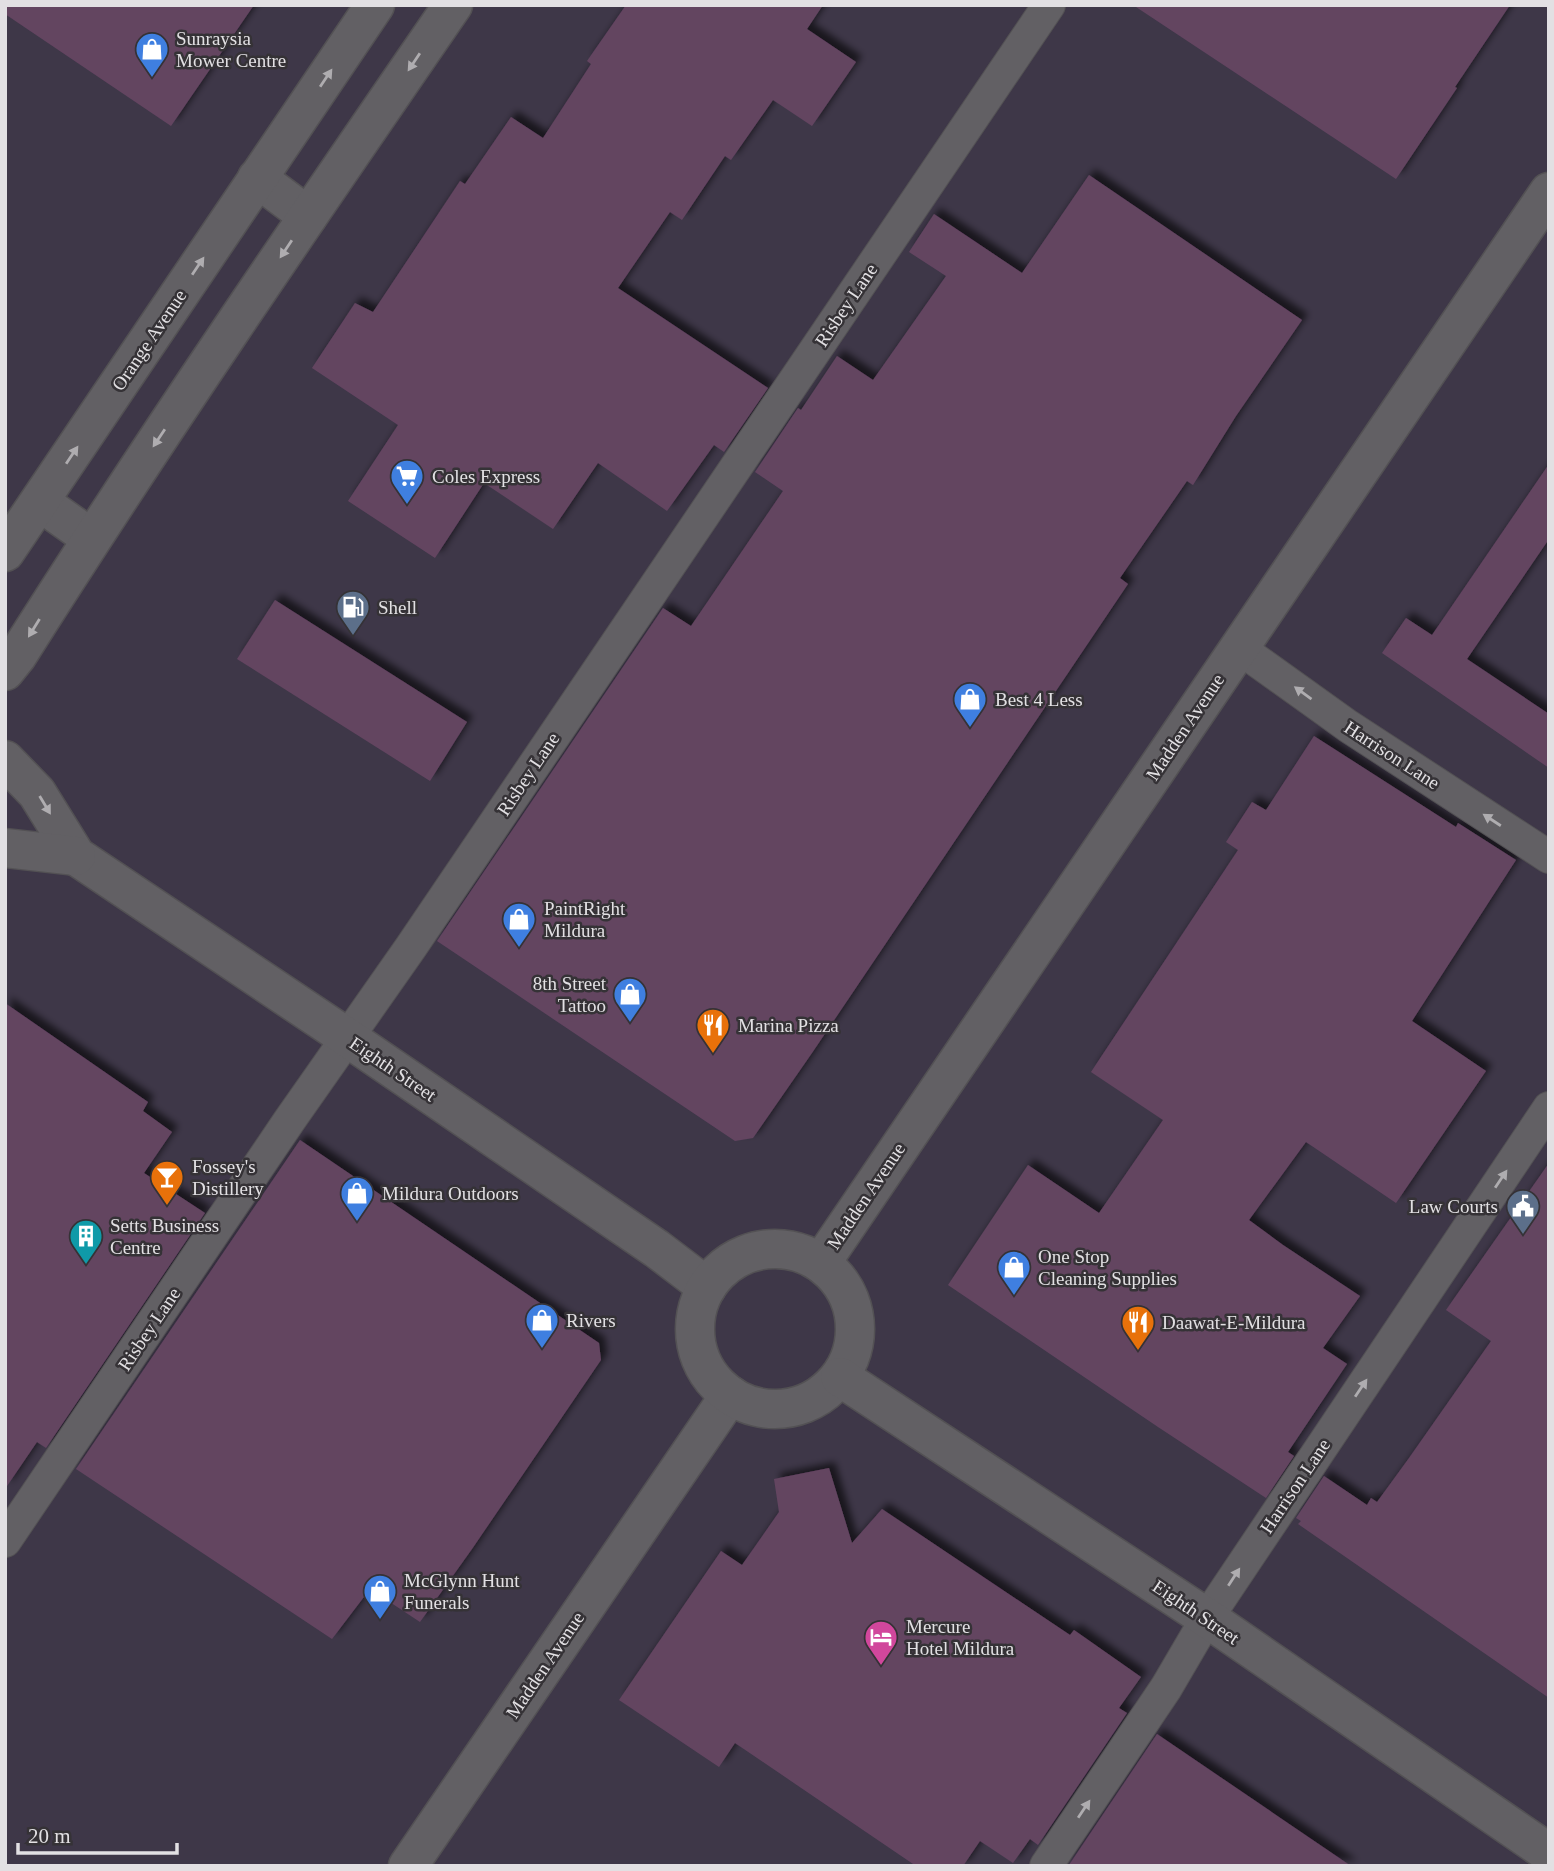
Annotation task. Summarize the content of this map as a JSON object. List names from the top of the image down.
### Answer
{
  "streets": {
    "street": ["Orange Avenue", "Madden Avenue", "Eighth Street"],
    "lane": ["Risbey Lane", "Harrison Lane"]
  },
  "crossings": [
    ["Risbey Lane", "Eighth Street"],
    ["Madden Avenue", "Harrison Lane"],
    ["Madden Avenue", "Eighth Street"],
    ["Harrison Lane", "Eighth Street"]
  ],
  "places": {
    "shop": [
      "Sunraysia Mower Centre",
      "Best 4 Less",
      "PaintRight Mildura",
      "8th Street Tattoo",
      "Mildura Outdoors",
      "One Stop Cleaning Supplies",
      "Rivers",
      "McGlynn Hunt Funerals"
    ],
    "supermarket": ["Coles Express"],
    "fuel station": ["Shell"],
    "restaurant": ["Marina Pizza", "Daawat-E-Mildura"],
    "bar": ["Fossey's Distillery"],
    "public building": ["Law Courts"],
    "building": ["Setts Business Centre"],
    "hotel": ["Mercure Hotel Mildura"]
  },
  "scale_bar": "20 m"
}
